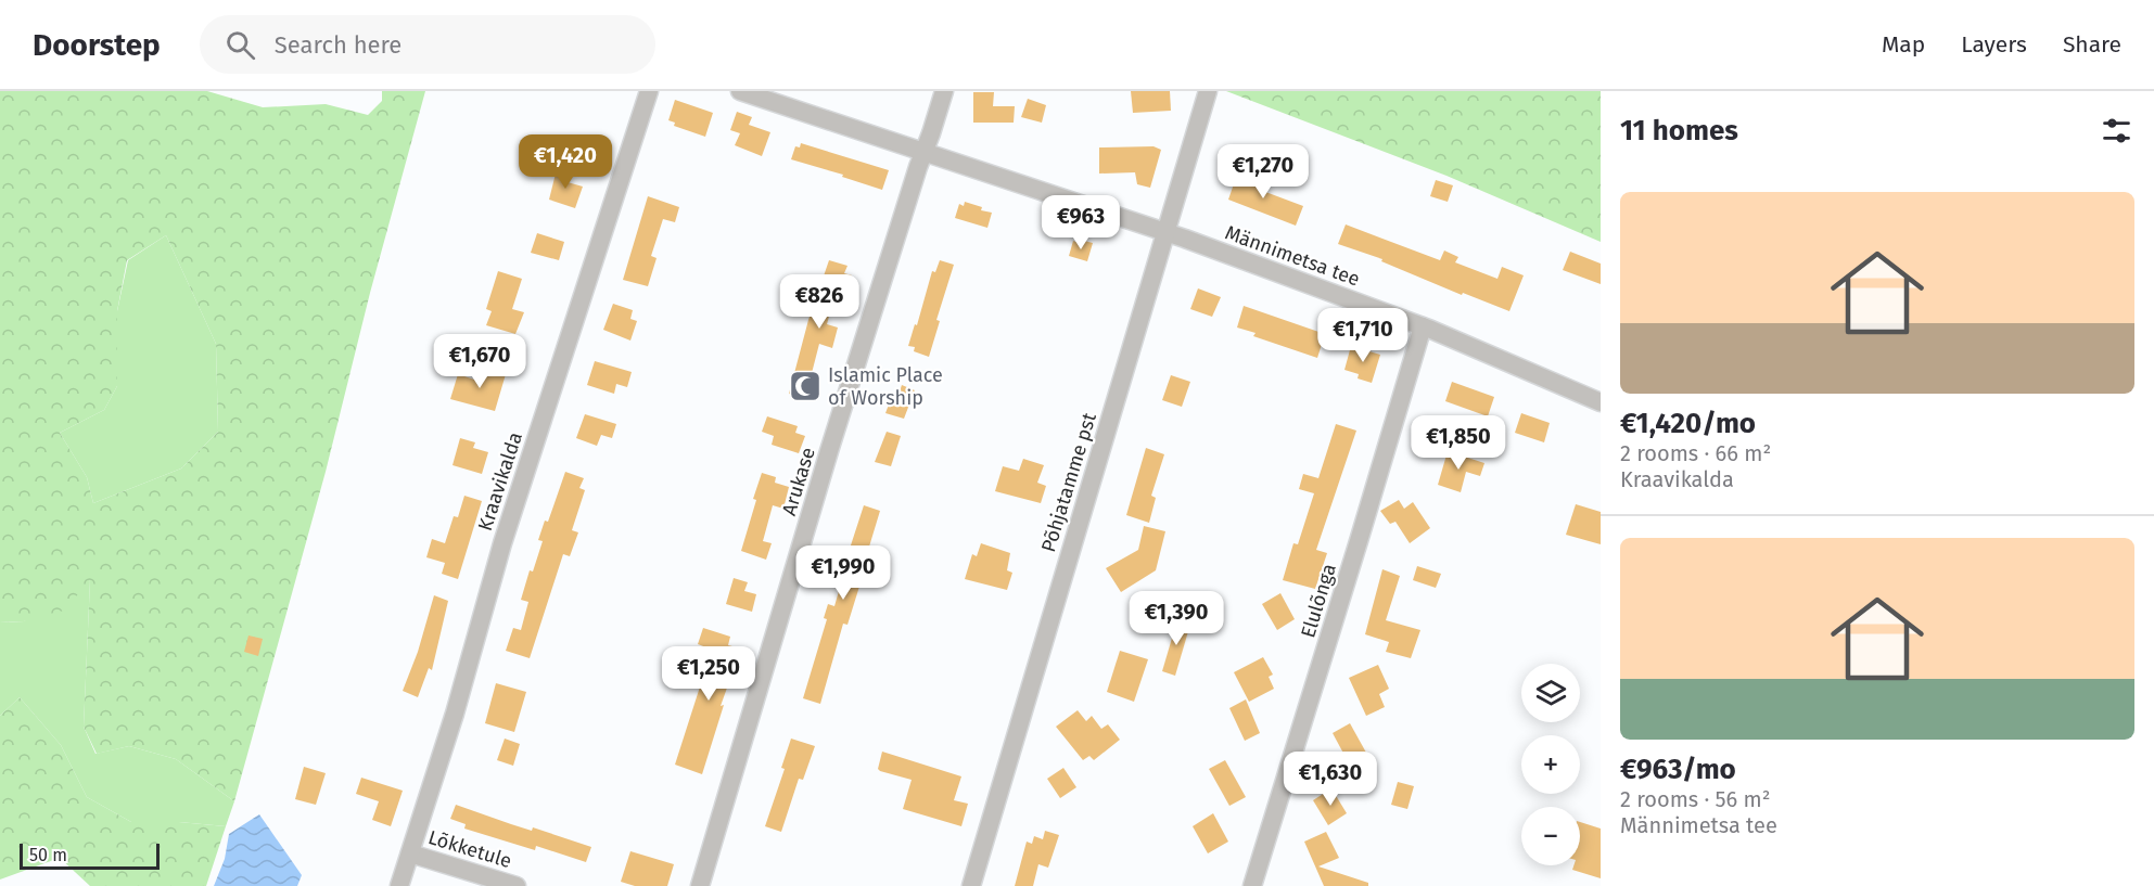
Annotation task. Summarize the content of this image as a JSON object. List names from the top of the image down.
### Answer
{
  "streets": {
    "street": [
      "Männimetsa tee",
      "Kraavikalda",
      "Arukase",
      "Põhjatamme pst",
      "Elulõnga",
      "Lõkketule"
    ]
  },
  "crossings": [
    ["Männimetsa tee", "Arukase"],
    ["Männimetsa tee", "Põhjatamme pst"],
    ["Männimetsa tee", "Elulõnga"],
    ["Kraavikalda", "Lõkketule"]
  ],
  "places": {
    "mosque": ["Islamic Place of Worship"]
  },
  "scale_bar": "50 m",
  "page": {
    "header": "Doorstep",
    "search": "Search here",
    "nav": ["Map", "Layers", "Share"],
    "heading": "11 homes",
    "price": [
      "€1,420",
      "€1,270",
      "€963",
      "€826",
      "€1,710",
      "€1,670",
      "€1,850",
      "€1,990",
      "€1,390",
      "€1,250",
      "€1,630"
    ],
    "list": [
      {
        "name": "€1,420/mo",
        "note": "2 rooms · 66 m² · Kraavikalda"
      },
      {
        "name": "€963/mo",
        "note": "2 rooms · 56 m² · Männimetsa tee"
      }
    ],
    "map_buttons": ["+", "−"],
    "scale": "50 m"
  }
}
